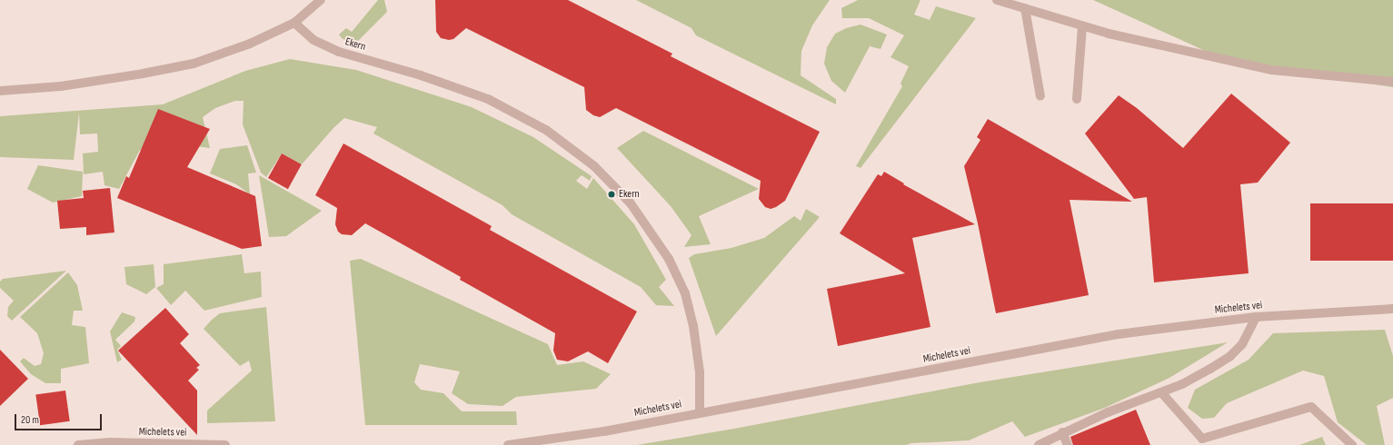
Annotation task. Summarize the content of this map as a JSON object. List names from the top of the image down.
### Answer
{
  "streets": {
    "street": ["Ekern", "Michelets vei"]
  },
  "crossings": [
    ["Ekern", "Michelets vei"]
  ],
  "places": ["Ekern"],
  "scale_bar": "20 m"
}
